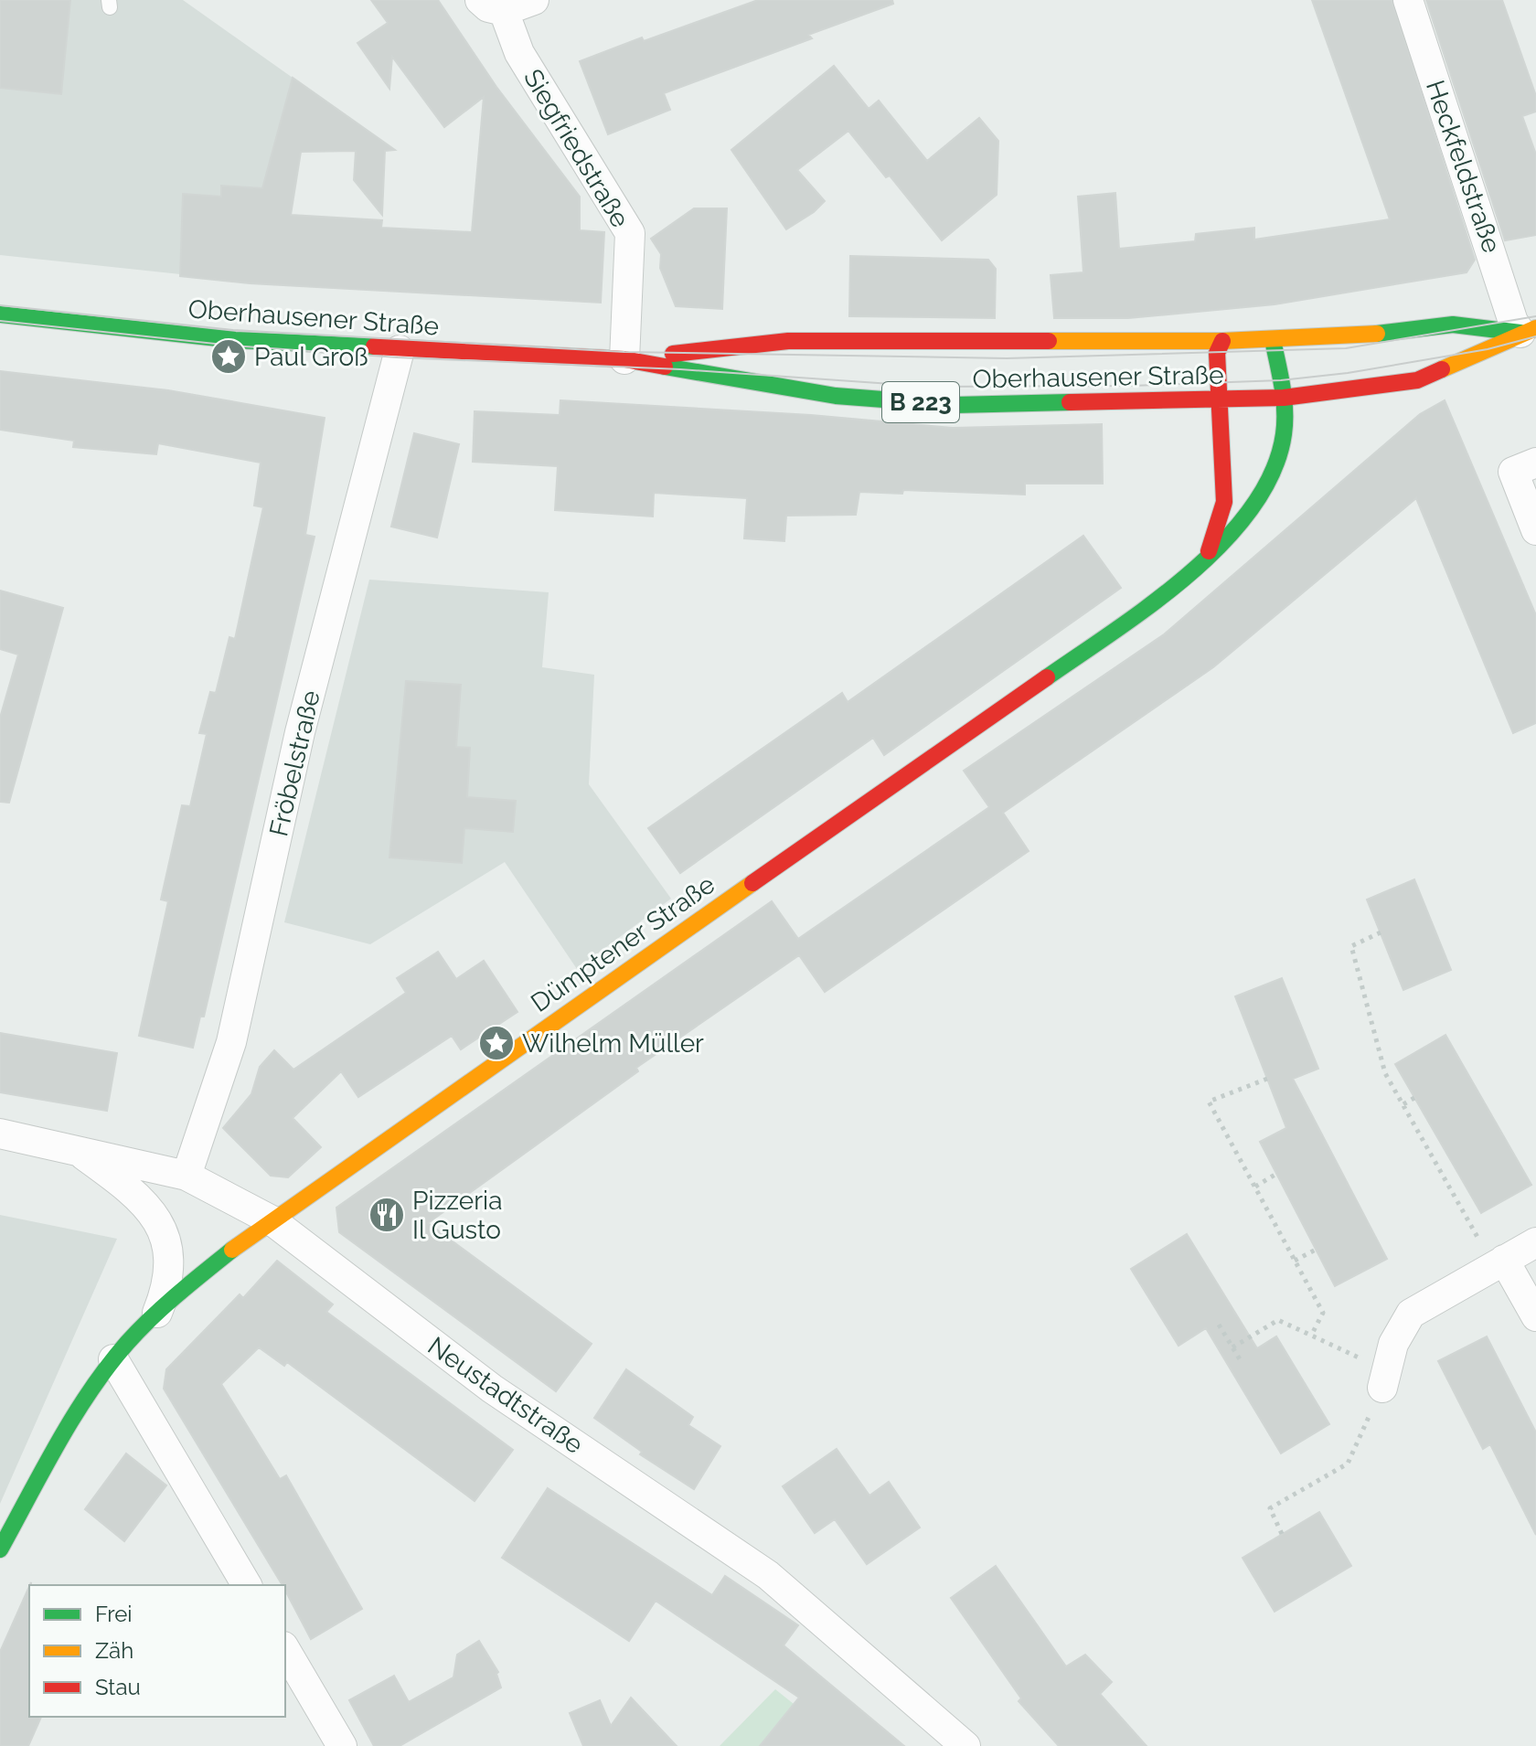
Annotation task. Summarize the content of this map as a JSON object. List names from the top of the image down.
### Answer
{
  "streets": {
    "main road": ["Oberhausener Straße", "B 223", "Dümptener Straße"],
    "street": [
      "Siegfriedstraße",
      "Heckfeldstraße",
      "Fröbelstraße",
      "Neustadtstraße"
    ]
  },
  "crossings": [
    ["Siegfriedstraße", "Oberhausener Straße"],
    ["Heckfeldstraße", "Oberhausener Straße"],
    ["Oberhausener Straße", "Fröbelstraße"],
    ["Oberhausener Straße", "Dümptener Straße"],
    ["Fröbelstraße", "Neustadtstraße"],
    ["Dümptener Straße", "Neustadtstraße"]
  ],
  "places": {
    "place": ["Paul Groß", "Wilhelm Müller"],
    "restaurant": ["Pizzeria Il Gusto"]
  },
  "legend": ["Frei", "Zäh", "Stau"]
}
